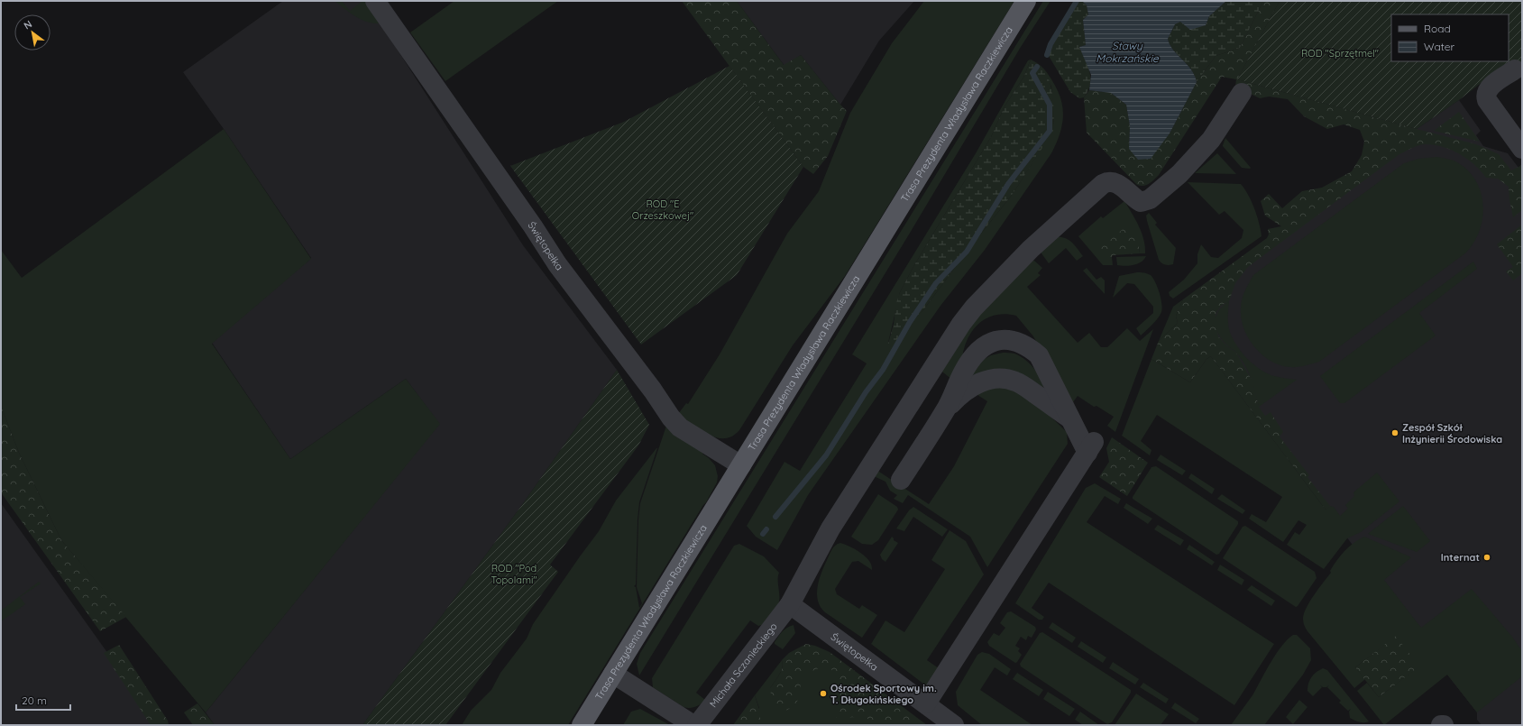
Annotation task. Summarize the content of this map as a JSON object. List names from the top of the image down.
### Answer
{
  "streets": {
    "main road": ["Trasa Prezydenta Władysława Raczkiewicza"],
    "street": ["Świętopełka", "Michała Sczanieckiego"]
  },
  "crossings": [
    ["Trasa Prezydenta Władysława Raczkiewicza", "Świętopełka"],
    ["Świętopełka", "Michała Sczanieckiego"]
  ],
  "water": ["Stawy Mokrzańskie"],
  "parks": ["ROD \"Sprzętmel\"", "ROD \"E Orzeszkowej\"", "ROD \"Pod Topolami\""],
  "places": ["Zespół Szkół Inżynierii Środowiska", "Internat", "Ośrodek Sportowy im. T. Długokińskiego"],
  "legend": ["Road", "Water"],
  "scale_bar": "20 m",
  "north": "top left"
}
